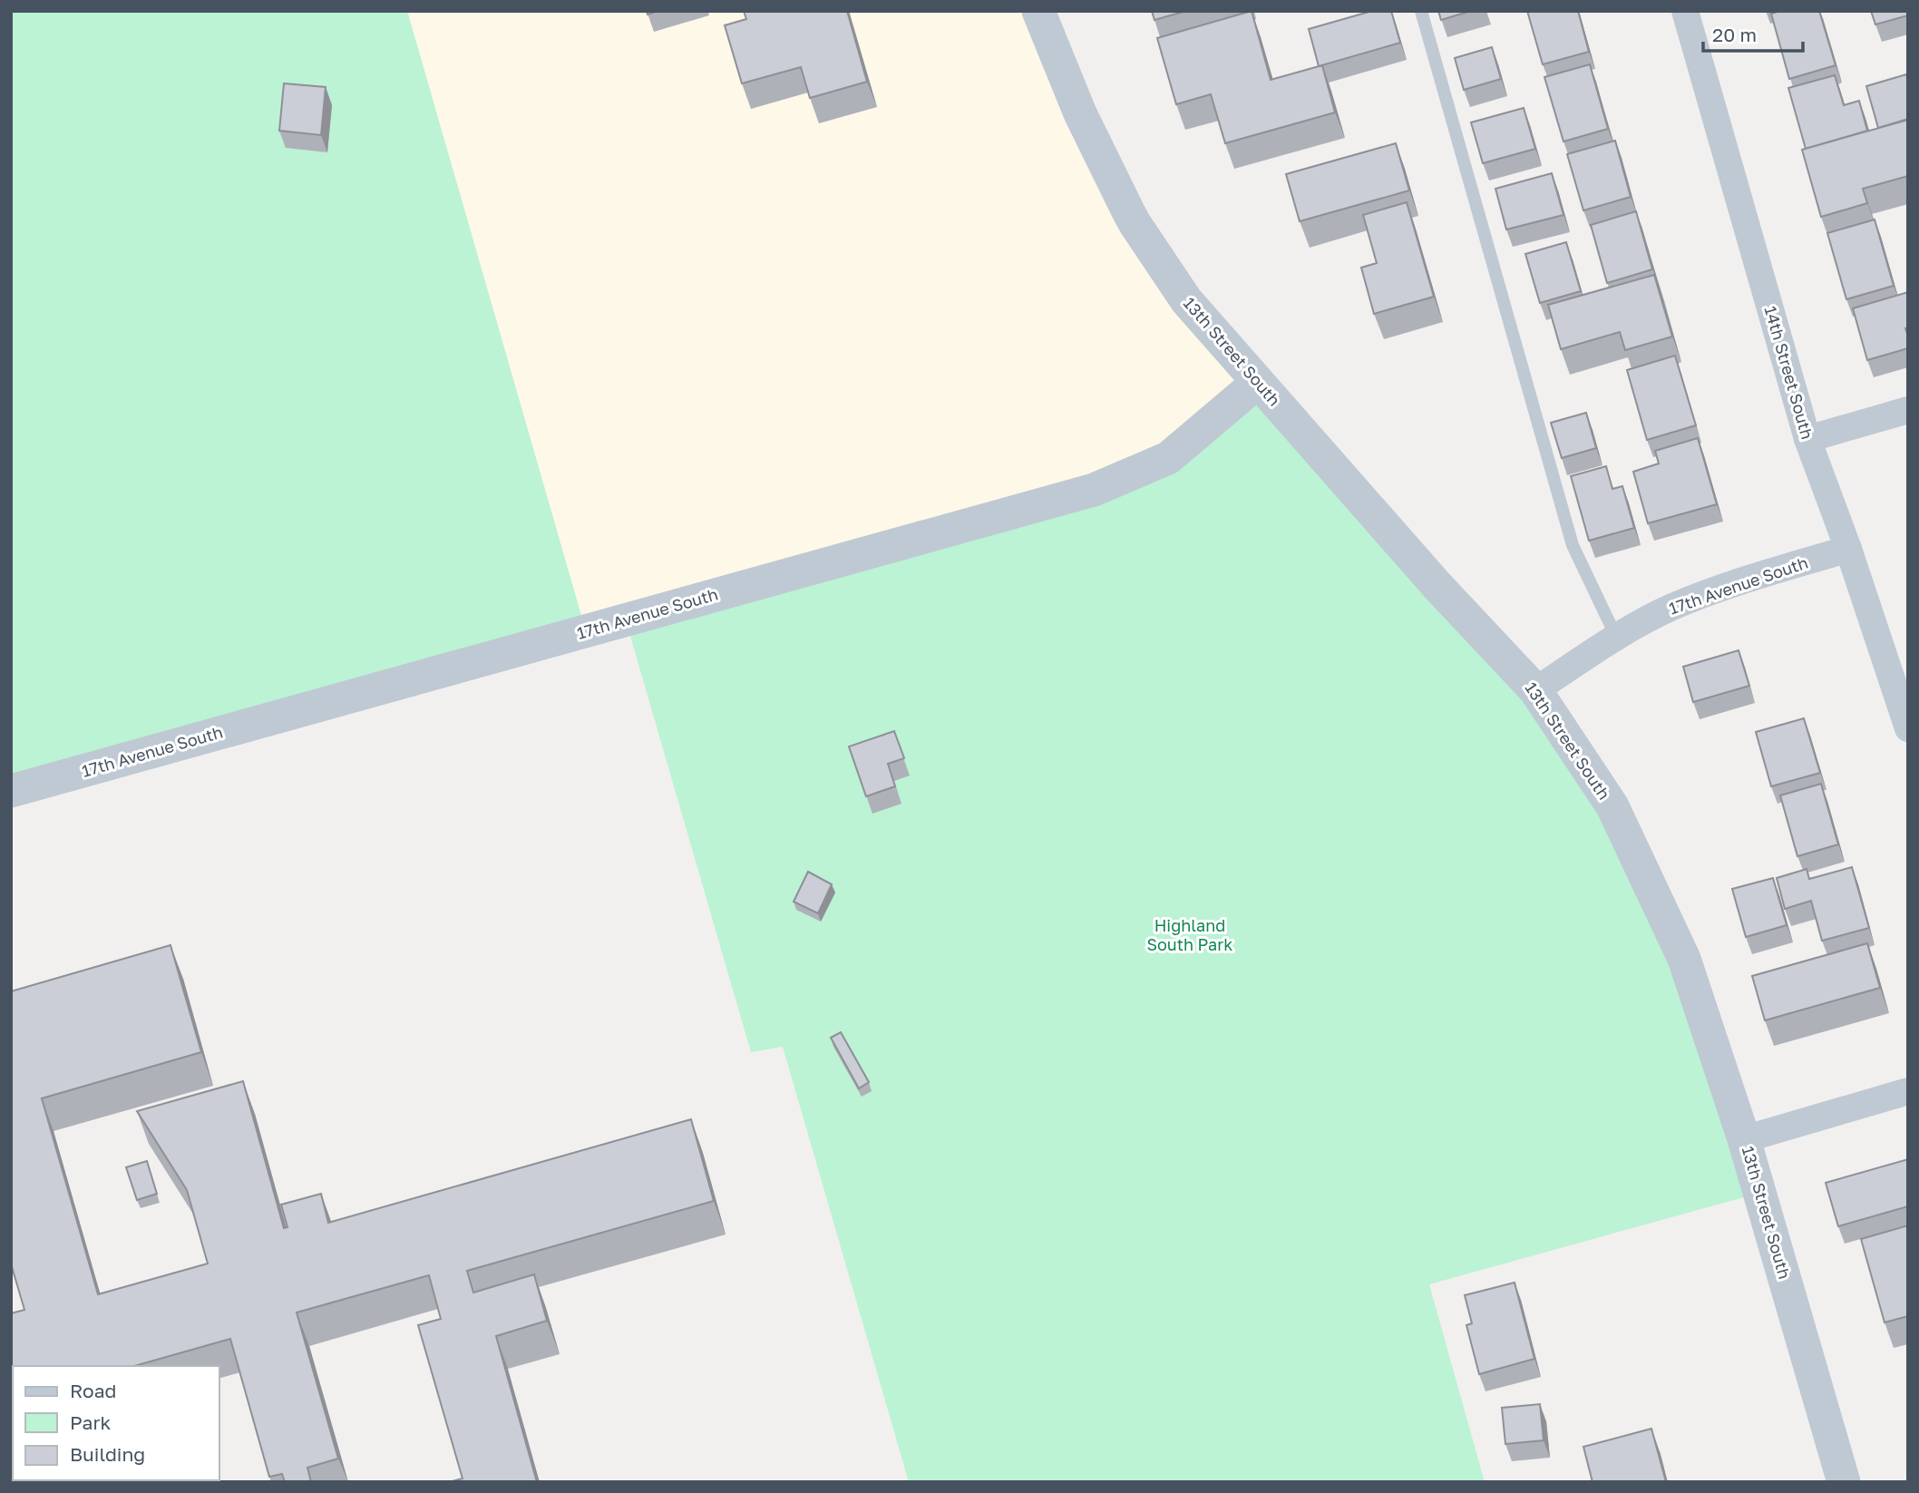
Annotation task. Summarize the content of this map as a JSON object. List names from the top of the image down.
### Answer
{
  "streets": {
    "street": ["13th Street South", "14th Street South", "17th Avenue South"]
  },
  "crossings": [
    ["13th Street South", "17th Avenue South"],
    ["14th Street South", "17th Avenue South"]
  ],
  "parks": ["Highland South Park"],
  "legend": ["Road", "Park", "Building"],
  "scale_bar": "20 m"
}
